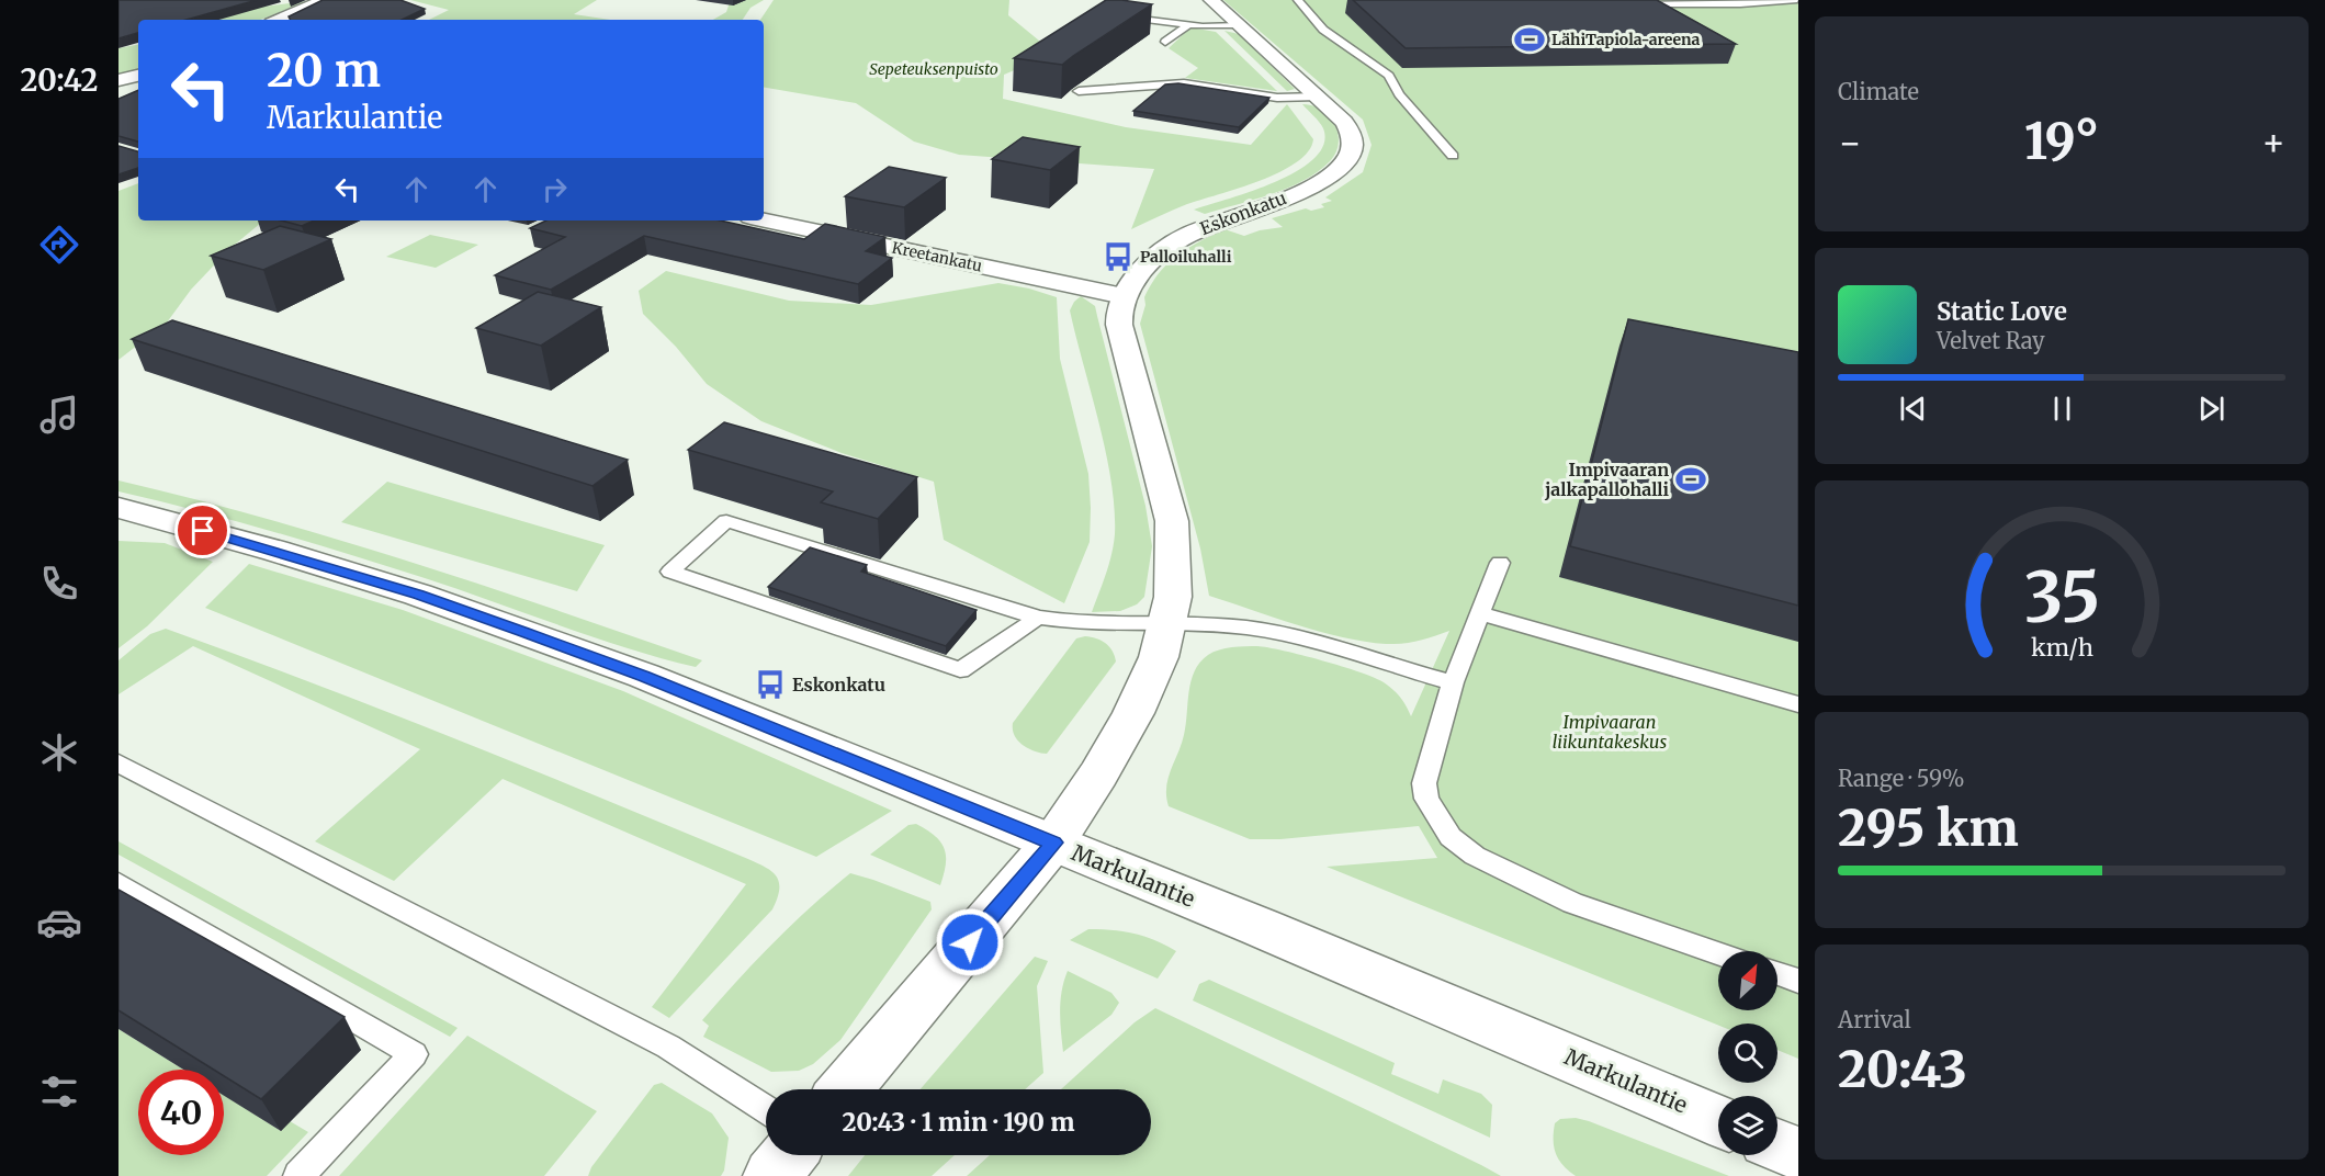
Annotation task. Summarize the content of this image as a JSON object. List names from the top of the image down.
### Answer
{
  "streets": {
    "street": ["Eskonkatu", "Kreetankatu", "Markulantie"]
  },
  "crossings": [
    ["Eskonkatu", "Kreetankatu"],
    ["Eskonkatu", "Markulantie"]
  ],
  "parks": ["Sepeteuksenpuisto", "Impivaaran liikuntakeskus"],
  "places": {
    "sports": ["LähiTapiola-areena", "Impivaaran jalkapallohalli"],
    "bus stop": ["Palloiluhalli", "Eskonkatu"]
  },
  "north": "top right",
  "page": {
    "tabs": "20:42",
    "tile": [
      "Climate",
      ["Range · 59%", "295 km"],
      ["Arrival", "20:43"]
    ],
    "turn": ["20 m", "Markulantie"],
    "heat": ["−", "19°", "+"],
    "song": ["Static Love", "Velvet Ray"],
    "limit": "40",
    "trip": "20:43 · 1 min · 190 m",
    "gauge": ["35", "km/h"]
  }
}
